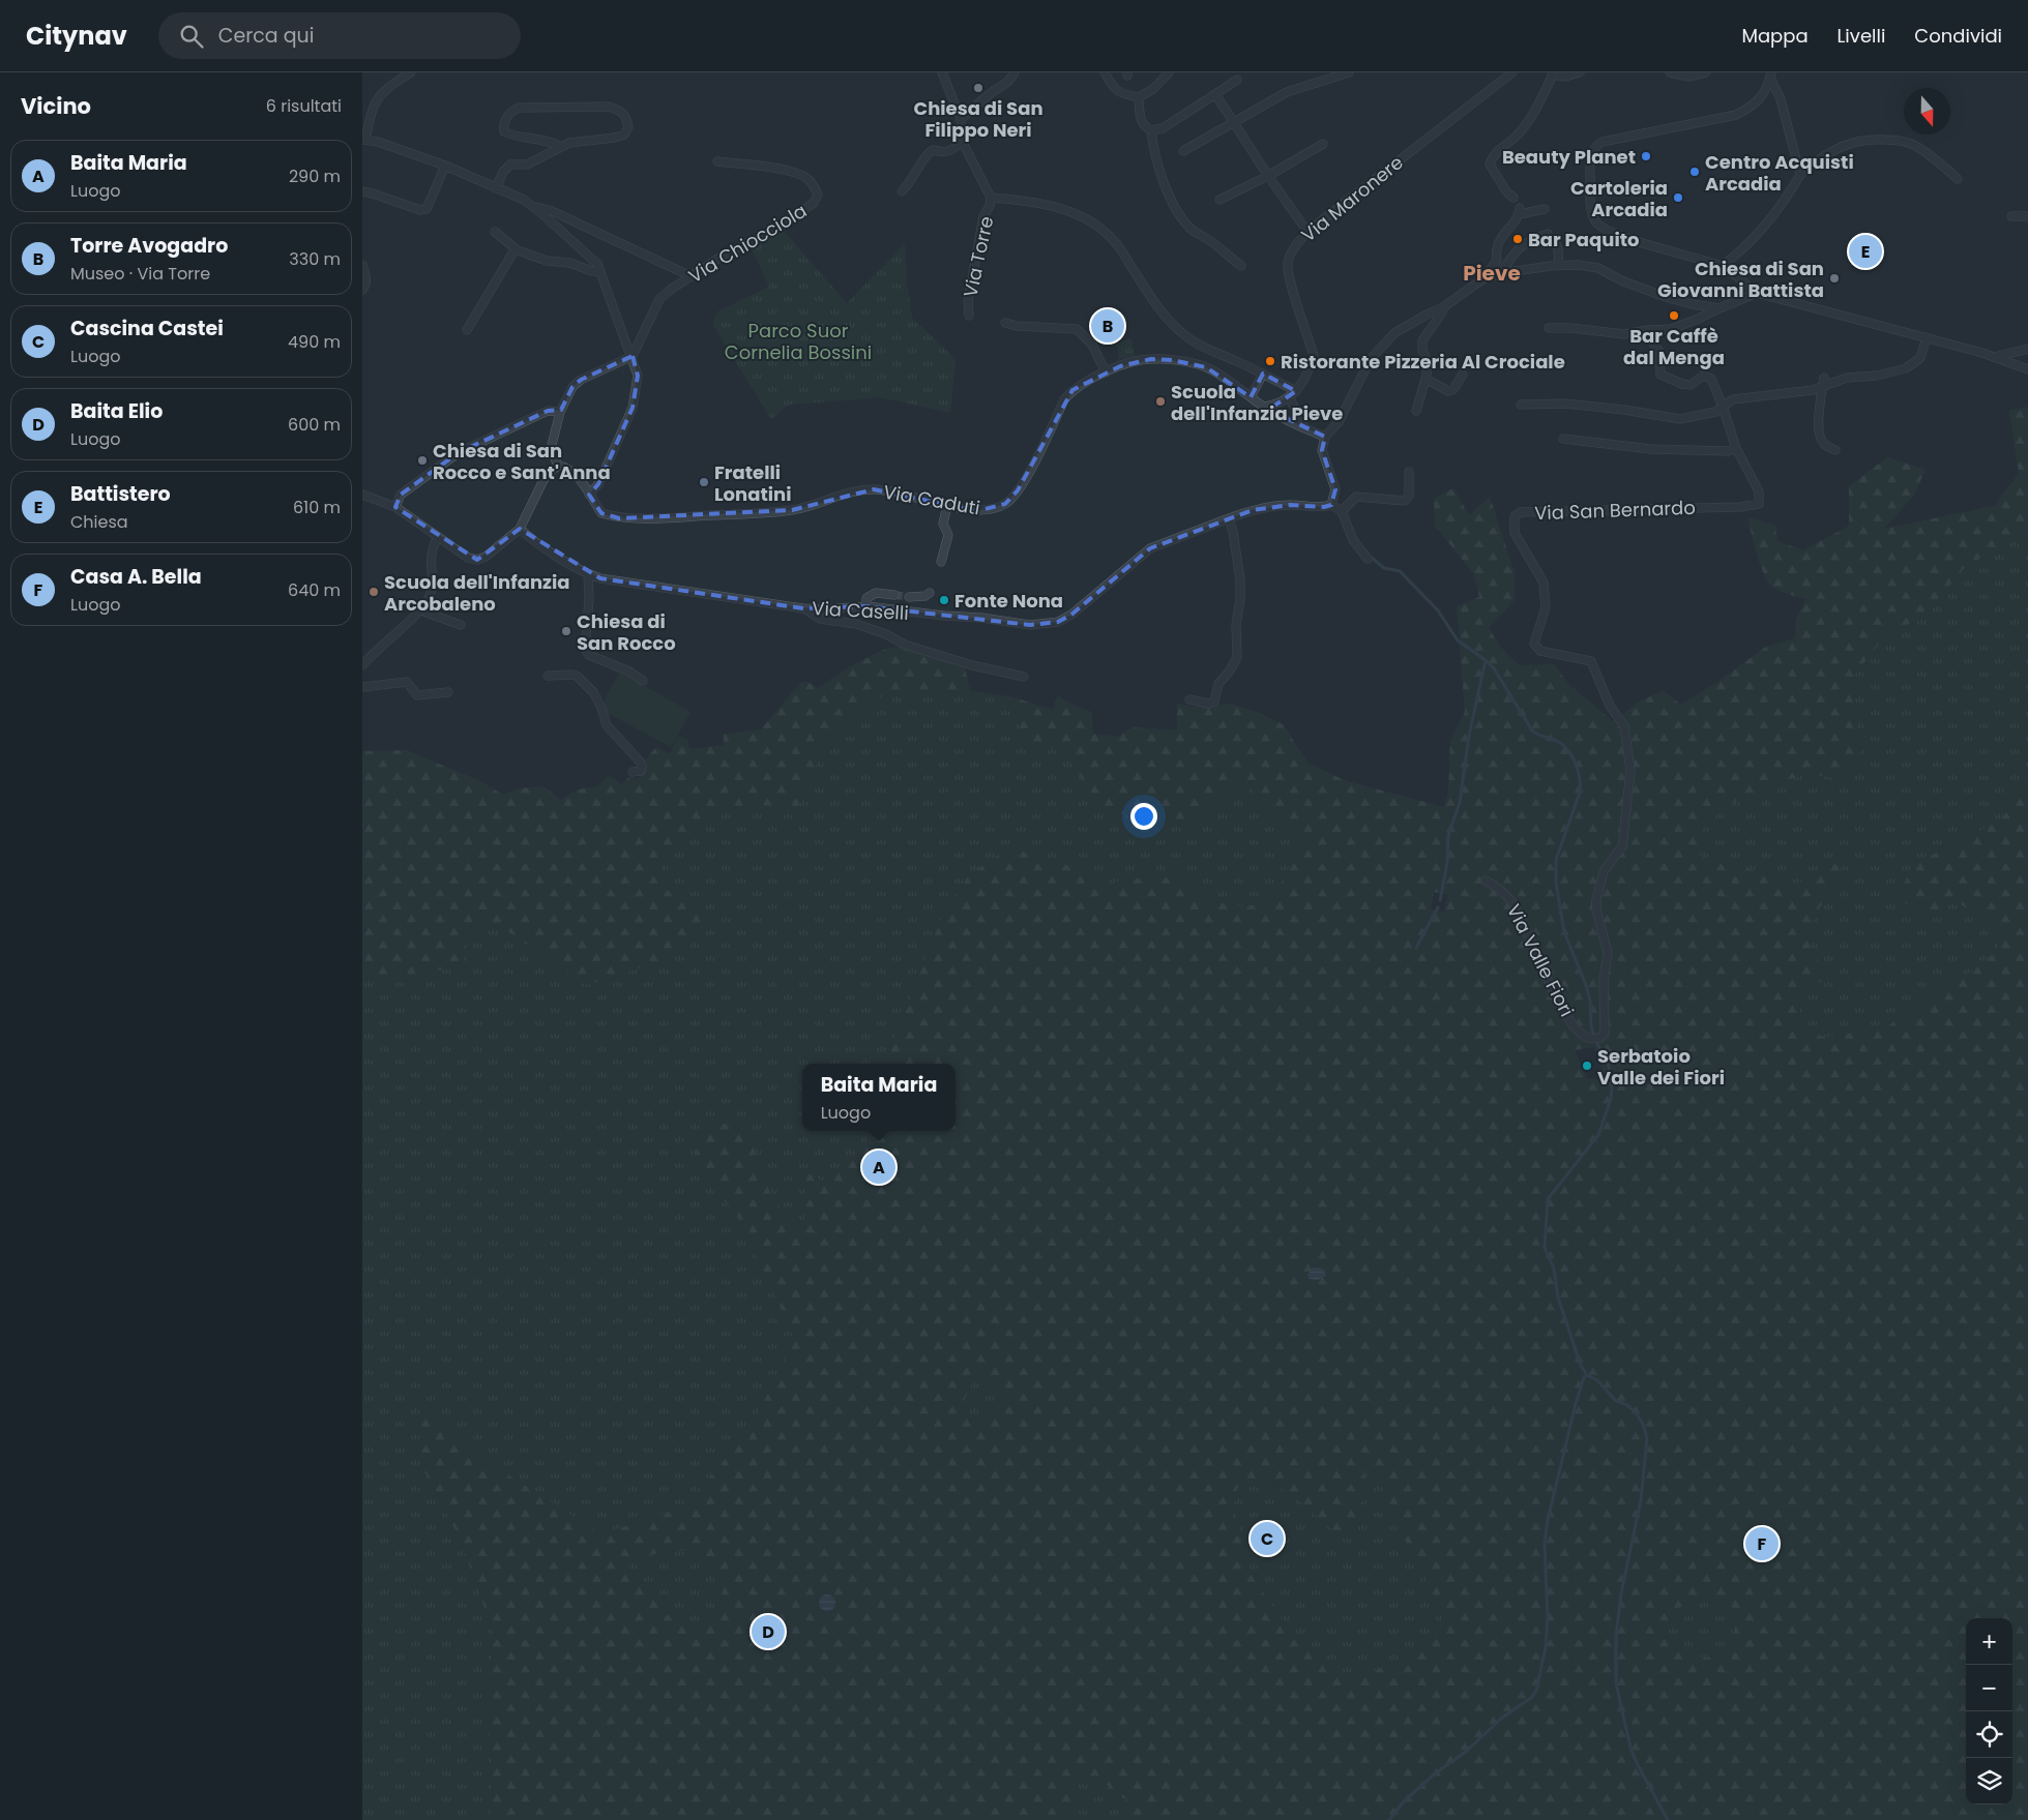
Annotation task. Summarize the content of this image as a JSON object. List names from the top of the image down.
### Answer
{
  "streets": {
    "street": [
      "Via Maronere",
      "Via Chiocciola",
      "Via Torre",
      "Via Caduti",
      "Via San Bernardo",
      "Via Caselli",
      "Via Valle Fiori"
    ]
  },
  "crossings": [
    ["Via San Bernardo", "Via Valle Fiori"]
  ],
  "districts": ["Pieve"],
  "parks": ["Parco Suor Cornelia Bossini"],
  "places": [
    "Chiesa di San Filippo Neri",
    "Beauty Planet",
    "Centro Acquisti Arcadia",
    "Cartoleria Arcadia",
    "Bar Paquito",
    "Chiesa di San Giovanni Battista",
    "Bar Caffè dal Menga",
    "Ristorante Pizzeria Al Crociale",
    "Scuola dell'Infanzia Pieve",
    "Chiesa di San Rocco e Sant'Anna",
    "Fratelli Lonatini",
    "Scuola dell'Infanzia Arcobaleno",
    "Fonte Nona",
    "Chiesa di San Rocco",
    "Serbatoio Valle dei Fiori"
  ],
  "north": "bottom",
  "page": {
    "header": "Citynav",
    "search": "Cerca qui",
    "nav": ["Mappa", "Livelli", "Condividi"],
    "heading": ["Vicino", "6 risultati"],
    "list": [
      {
        "mark": "A",
        "name": "Baita Maria",
        "note": "Luogo",
        "value": "290 m"
      },
      {
        "mark": "B",
        "name": "Torre Avogadro",
        "note": "Museo · Via Torre",
        "value": "330 m"
      },
      {
        "mark": "C",
        "name": "Cascina Castei",
        "note": "Luogo",
        "value": "490 m"
      },
      {
        "mark": "D",
        "name": "Baita Elio",
        "note": "Luogo",
        "value": "600 m"
      },
      {
        "mark": "E",
        "name": "Battistero",
        "note": "Chiesa",
        "value": "610 m"
      },
      {
        "mark": "F",
        "name": "Casa A. Bella",
        "note": "Luogo",
        "value": "640 m"
      }
    ],
    "pins": [
      "E",
      "B",
      "A",
      "C",
      "F",
      "D"
    ],
    "popup": ["Baita Maria", "Luogo"],
    "map_buttons": ["+", "−"]
  }
}
